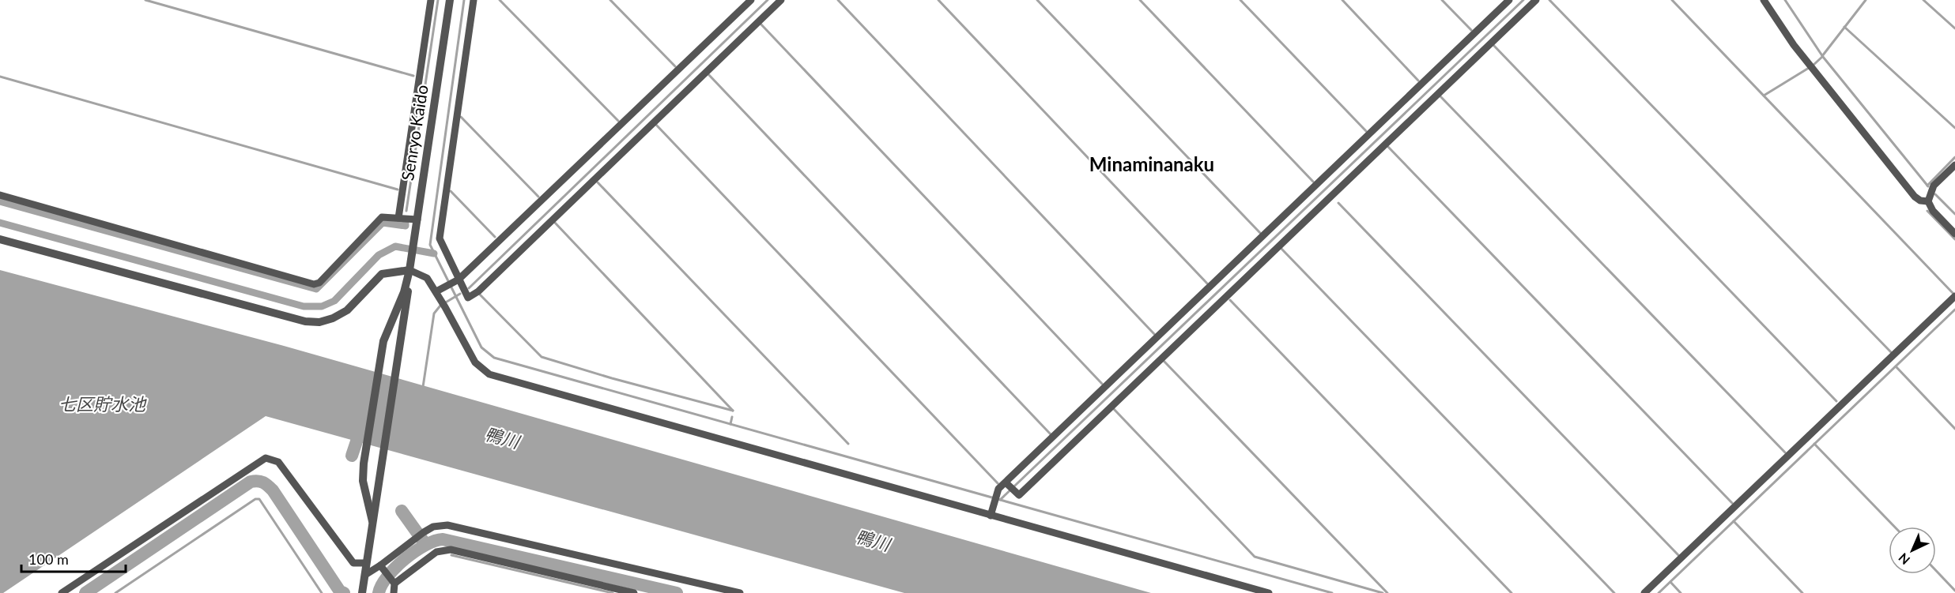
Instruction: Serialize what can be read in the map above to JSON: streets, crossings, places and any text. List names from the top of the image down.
{
  "streets": {
    "street": ["Senryo Kaido"]
  },
  "districts": ["Minaminanaku"],
  "water": ["七区貯水池", "鴨川"],
  "scale_bar": "100 m",
  "north": "bottom left"
}
